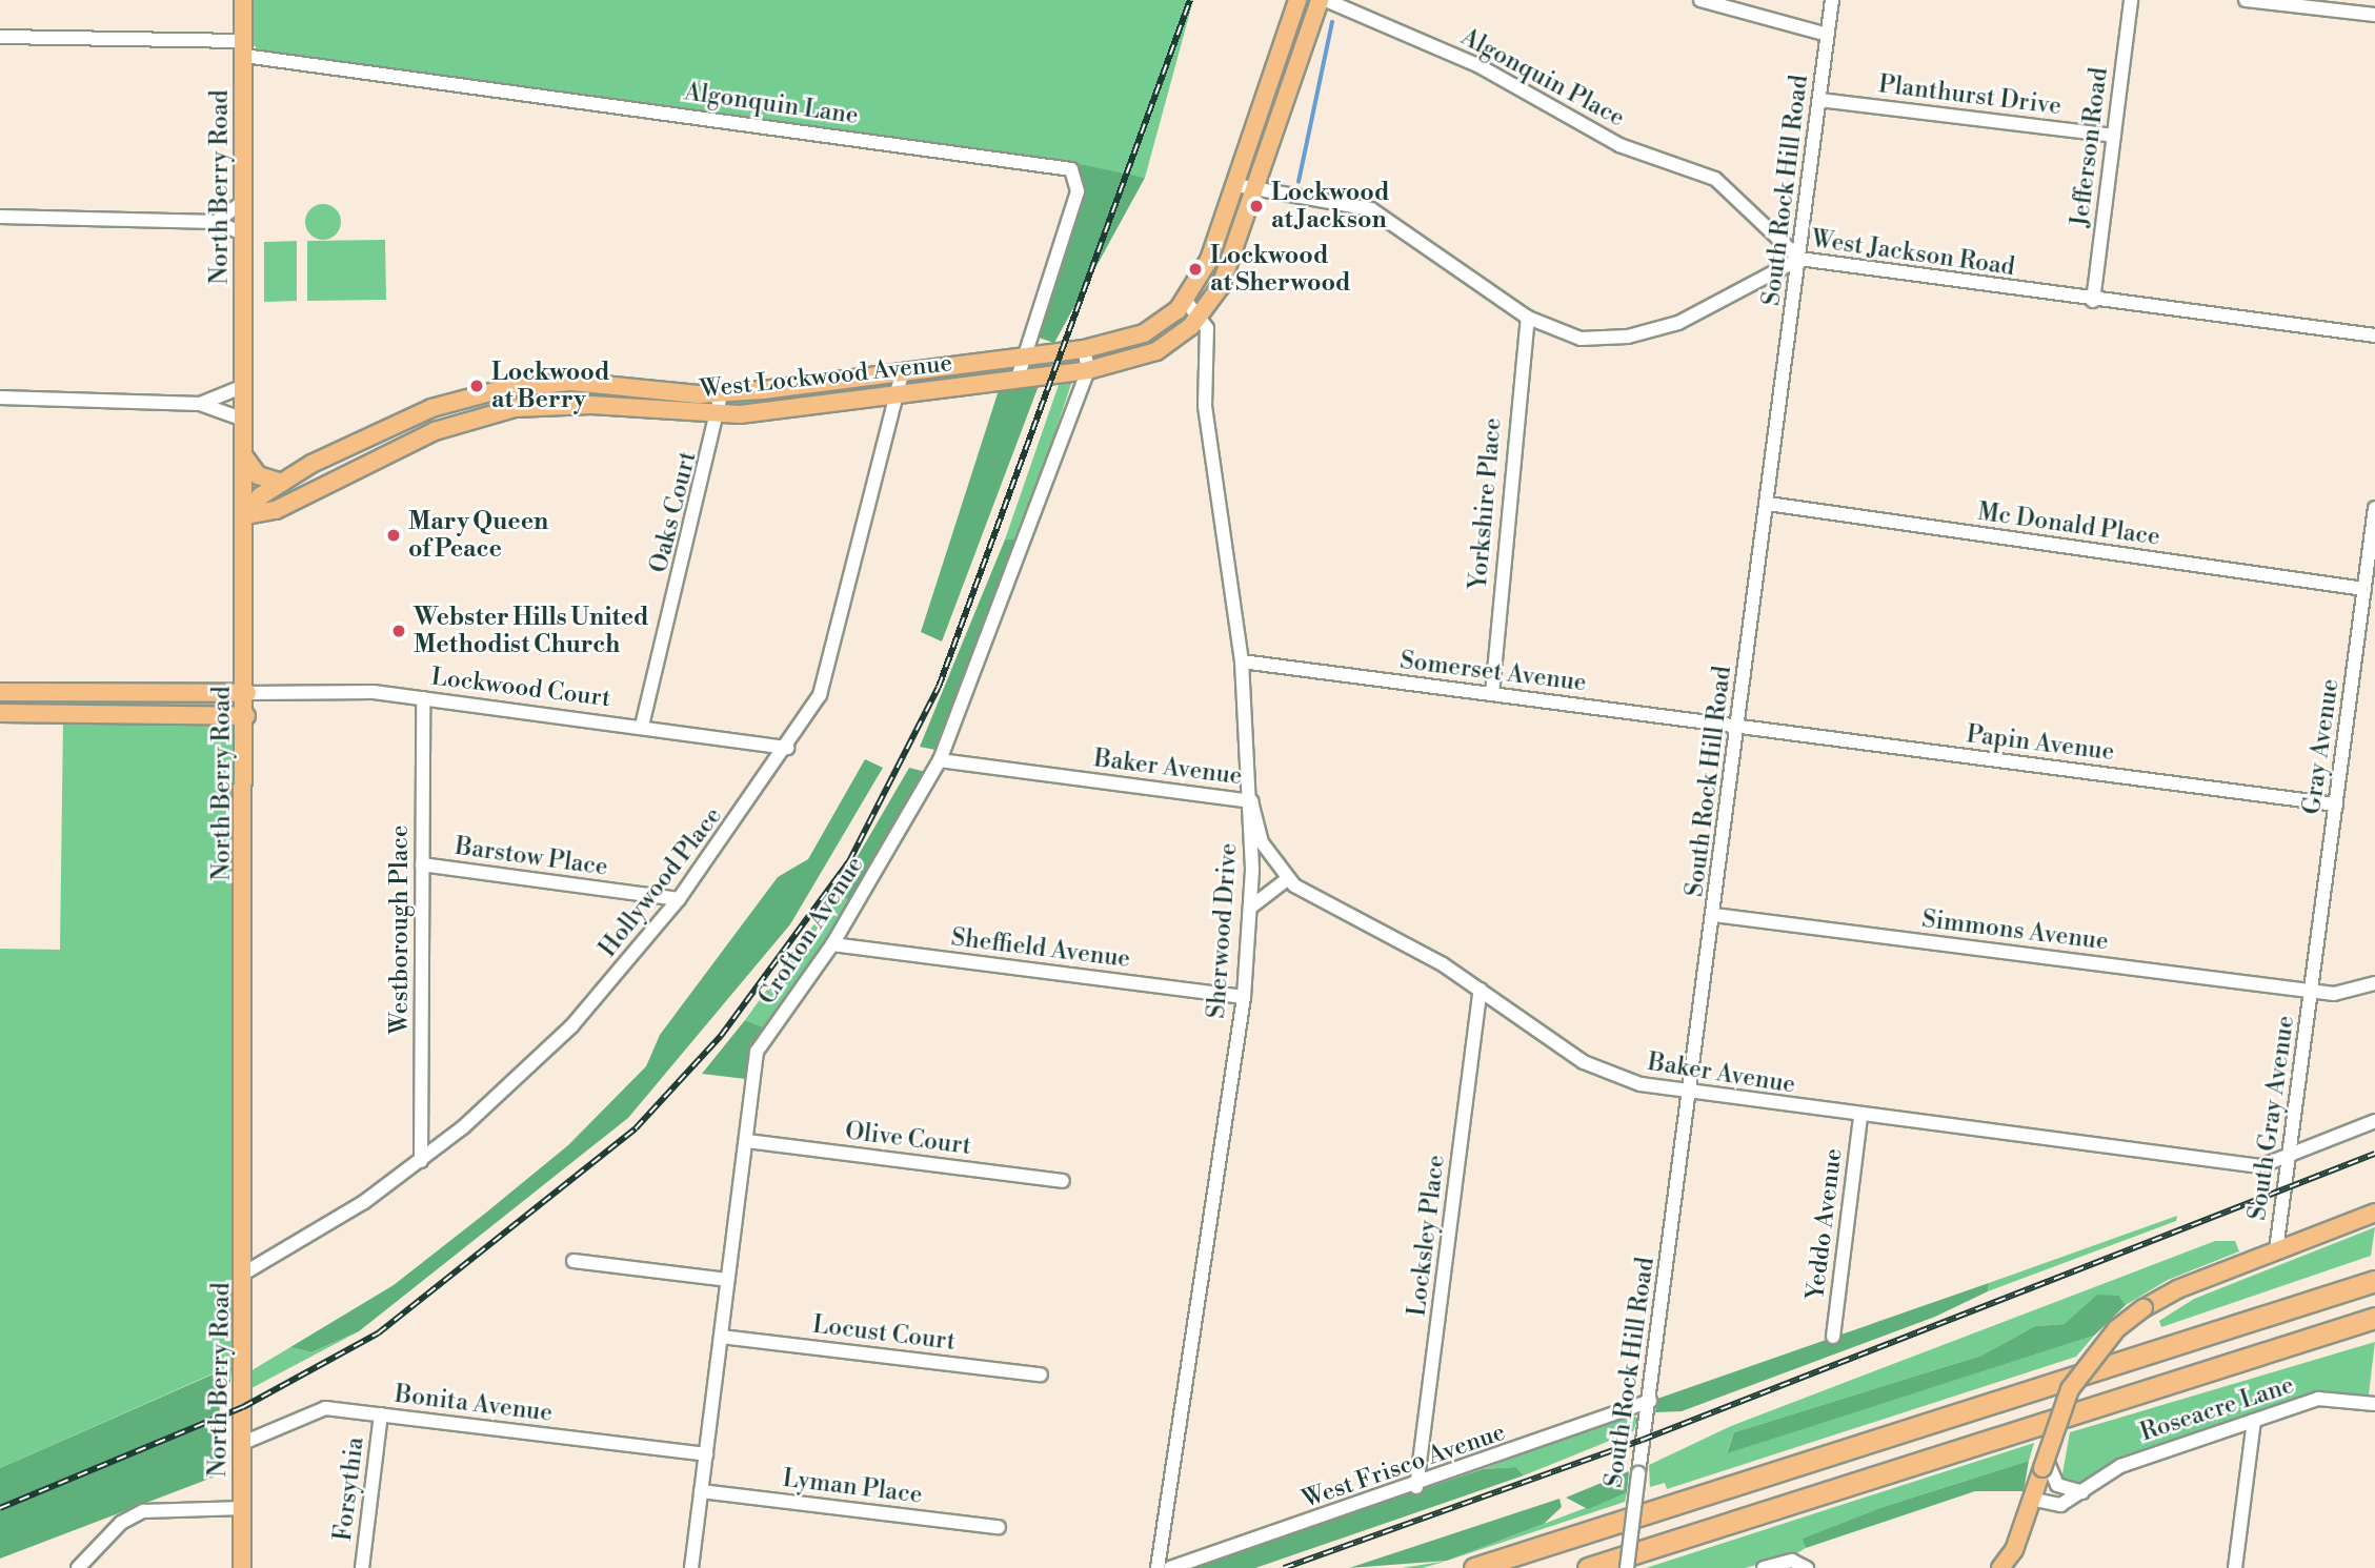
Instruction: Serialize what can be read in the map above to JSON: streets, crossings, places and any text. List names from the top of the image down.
{
  "streets": {
    "main road": ["North Berry Road", "West Lockwood Avenue"],
    "street": [
      "Algonquin Place",
      "Planthurst Drive",
      "Algonquin Lane",
      "Jefferson Road",
      "South Rock Hill Road",
      "West Jackson Road",
      "Yorkshire Place",
      "Oaks Court",
      "Mc Donald Place",
      "Somerset Avenue",
      "Lockwood Court",
      "Papin Avenue",
      "Gray Avenue",
      "Baker Avenue",
      "Barstow Place",
      "Hollywood Place",
      "Westborough Place",
      "Crofton Avenue",
      "Sherwood Drive",
      "Simmons Avenue",
      "Sheffield Avenue",
      "South Gray Avenue",
      "Olive Court",
      "Yeddo Avenue",
      "Locksley Place",
      "Locust Court",
      "Bonita Avenue",
      "Roseacre Lane",
      "West Frisco Avenue",
      "Lyman Place",
      "Forsythia"
    ]
  },
  "crossings": [
    ["Algonquin Place", "South Rock Hill Road"],
    ["Algonquin Place", "West Jackson Road"],
    ["Planthurst Drive", "Jefferson Road"],
    ["Planthurst Drive", "South Rock Hill Road"],
    ["Algonquin Lane", "North Berry Road"],
    ["Algonquin Lane", "West Lockwood Avenue"],
    ["Jefferson Road", "West Jackson Road"],
    ["North Berry Road", "West Lockwood Avenue"],
    ["North Berry Road", "Lockwood Court"],
    ["North Berry Road", "Hollywood Place"],
    ["North Berry Road", "Bonita Avenue"],
    ["South Rock Hill Road", "West Jackson Road"],
    ["South Rock Hill Road", "Mc Donald Place"],
    ["South Rock Hill Road", "Somerset Avenue"],
    ["South Rock Hill Road", "Papin Avenue"],
    ["South Rock Hill Road", "Baker Avenue"],
    ["South Rock Hill Road", "Simmons Avenue"],
    ["South Rock Hill Road", "West Frisco Avenue"],
    ["West Jackson Road", "West Lockwood Avenue"],
    ["West Jackson Road", "Yorkshire Place"],
    ["West Lockwood Avenue", "Oaks Court"],
    ["West Lockwood Avenue", "Hollywood Place"],
    ["West Lockwood Avenue", "Crofton Avenue"],
    ["West Lockwood Avenue", "Sherwood Drive"],
    ["Yorkshire Place", "Somerset Avenue"],
    ["Oaks Court", "Lockwood Court"],
    ["Mc Donald Place", "Gray Avenue"],
    ["Somerset Avenue", "Papin Avenue"],
    ["Somerset Avenue", "Sherwood Drive"],
    ["Lockwood Court", "Hollywood Place"],
    ["Lockwood Court", "Westborough Place"],
    ["Papin Avenue", "Gray Avenue"],
    ["Gray Avenue", "Simmons Avenue"],
    ["Gray Avenue", "South Gray Avenue"],
    ["Baker Avenue", "Crofton Avenue"],
    ["Baker Avenue", "Sherwood Drive"],
    ["Baker Avenue", "South Gray Avenue"],
    ["Baker Avenue", "Yeddo Avenue"],
    ["Baker Avenue", "Locksley Place"],
    ["Barstow Place", "Hollywood Place"],
    ["Barstow Place", "Westborough Place"],
    ["Hollywood Place", "Westborough Place"],
    ["Crofton Avenue", "Sheffield Avenue"],
    ["Crofton Avenue", "Olive Court"],
    ["Crofton Avenue", "Locust Court"],
    ["Crofton Avenue", "Bonita Avenue"],
    ["Crofton Avenue", "Lyman Place"],
    ["Sherwood Drive", "Sheffield Avenue"],
    ["Simmons Avenue", "South Gray Avenue"],
    ["Locksley Place", "West Frisco Avenue"],
    ["Bonita Avenue", "Forsythia"]
  ],
  "places": [
    "Lockwood at Jackson",
    "Lockwood at Sherwood",
    "Lockwood at Berry",
    "Mary Queen of Peace",
    "Webster Hills United Methodist Church"
  ]
}
